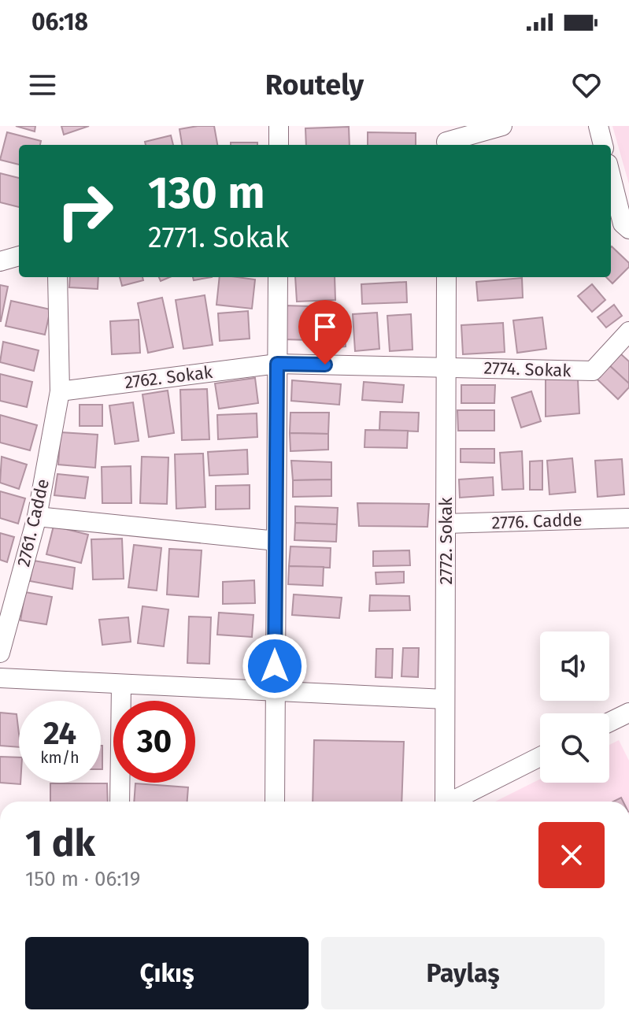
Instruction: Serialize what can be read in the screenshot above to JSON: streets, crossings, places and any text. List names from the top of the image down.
{
  "streets": {
    "street": [
      "2774. Sokak",
      "2762. Sokak",
      "2776. Cadde",
      "2761. Cadde",
      "2772. Sokak"
    ]
  },
  "crossings": [
    ["2774. Sokak", "2762. Sokak"],
    ["2774. Sokak", "2772. Sokak"],
    ["2762. Sokak", "2761. Cadde"],
    ["2776. Cadde", "2772. Sokak"]
  ],
  "page": {
    "status": "06:18",
    "header": "Routely",
    "turn": ["130 m", "2771. Sokak"],
    "speed": "24 km/h",
    "limit": "30",
    "heading": ["1 dk", "150 m · 06:19"],
    "buttons": ["Çıkış", "Paylaş"]
  }
}
